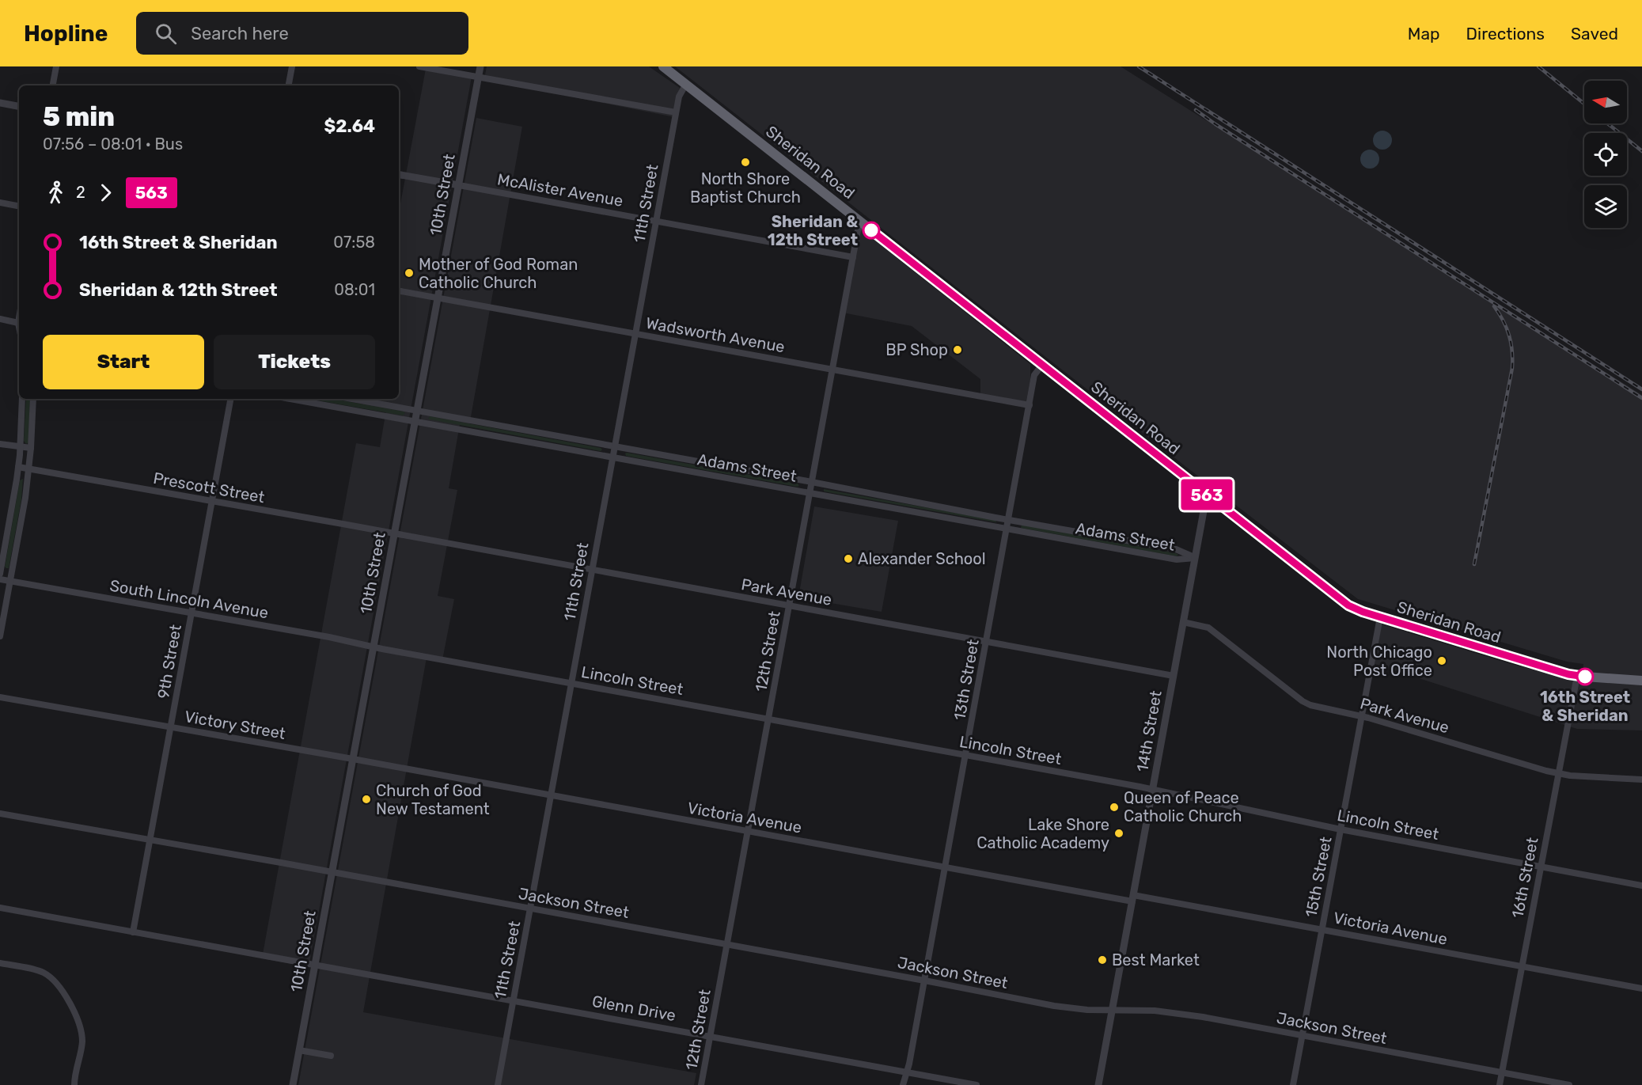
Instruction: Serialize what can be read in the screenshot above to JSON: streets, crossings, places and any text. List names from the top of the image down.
{
  "streets": {
    "highway": ["Sheridan Road"],
    "street": [
      "McAlister Avenue",
      "10th Street",
      "11th Street",
      "Wadsworth Avenue",
      "Adams Street",
      "Prescott Street",
      "Park Avenue",
      "South Lincoln Avenue",
      "12th Street",
      "9th Street",
      "13th Street",
      "Lincoln Street",
      "Victory Street",
      "14th Street",
      "Victoria Avenue",
      "15th Street",
      "16th Street",
      "Jackson Street",
      "Glenn Drive"
    ]
  },
  "crossings": [
    ["Sheridan Road", "11th Street"],
    ["Sheridan Road", "12th Street"],
    ["Sheridan Road", "13th Street"],
    ["Sheridan Road", "14th Street"],
    ["Sheridan Road", "15th Street"],
    ["Sheridan Road", "16th Street"],
    ["McAlister Avenue", "10th Street"],
    ["McAlister Avenue", "11th Street"],
    ["McAlister Avenue", "12th Street"],
    ["10th Street", "Wadsworth Avenue"],
    ["10th Street", "Adams Street"],
    ["10th Street", "Prescott Street"],
    ["10th Street", "Park Avenue"],
    ["10th Street", "South Lincoln Avenue"],
    ["10th Street", "Lincoln Street"],
    ["10th Street", "Victory Street"],
    ["10th Street", "Victoria Avenue"],
    ["10th Street", "Jackson Street"],
    ["10th Street", "Glenn Drive"],
    ["11th Street", "Wadsworth Avenue"],
    ["11th Street", "Adams Street"],
    ["11th Street", "Park Avenue"],
    ["11th Street", "Lincoln Street"],
    ["11th Street", "Victoria Avenue"],
    ["11th Street", "Jackson Street"],
    ["11th Street", "Glenn Drive"],
    ["Wadsworth Avenue", "12th Street"],
    ["Wadsworth Avenue", "13th Street"],
    ["Adams Street", "12th Street"],
    ["Adams Street", "13th Street"],
    ["Adams Street", "14th Street"],
    ["Prescott Street", "Park Avenue"],
    ["Prescott Street", "9th Street"],
    ["Park Avenue", "12th Street"],
    ["Park Avenue", "13th Street"],
    ["Park Avenue", "14th Street"],
    ["Park Avenue", "15th Street"],
    ["Park Avenue", "16th Street"],
    ["South Lincoln Avenue", "9th Street"],
    ["South Lincoln Avenue", "Lincoln Street"],
    ["12th Street", "Lincoln Street"],
    ["12th Street", "Victoria Avenue"],
    ["12th Street", "Jackson Street"],
    ["12th Street", "Glenn Drive"],
    ["9th Street", "Victory Street"],
    ["9th Street", "Jackson Street"],
    ["9th Street", "Glenn Drive"],
    ["13th Street", "Lincoln Street"],
    ["13th Street", "Victoria Avenue"],
    ["13th Street", "Jackson Street"],
    ["13th Street", "Glenn Drive"],
    ["Lincoln Street", "14th Street"],
    ["Lincoln Street", "15th Street"],
    ["Lincoln Street", "16th Street"],
    ["Victory Street", "Victoria Avenue"],
    ["14th Street", "Victoria Avenue"],
    ["14th Street", "Jackson Street"],
    ["Victoria Avenue", "15th Street"],
    ["Victoria Avenue", "16th Street"],
    ["15th Street", "Jackson Street"],
    ["16th Street", "Jackson Street"]
  ],
  "places": [
    "North Shore Baptist Church",
    "Sheridan & 12th Street",
    "Mother of God Roman Catholic Church",
    "BP Shop",
    "Alexander School",
    "North Chicago Post Office",
    "16th Street & Sheridan",
    "Church of God New Testament",
    "Queen of Peace Catholic Church",
    "Lake Shore Catholic Academy",
    "Best Market"
  ],
  "lines": ["bus line 563"],
  "north": "left",
  "page": {
    "header": "Hopline",
    "search": "Search here",
    "nav": ["Map", "Directions", "Saved"],
    "on_map": "563",
    "heading": ["5 min", "07:56 – 08:01 · Bus", "$2.64"],
    "legs": ["2", "563"],
    "list": [
      {
        "name": "16th Street & Sheridan",
        "value": "07:58"
      },
      {
        "name": "Sheridan & 12th Street",
        "value": "08:01"
      }
    ],
    "buttons": ["Start", "Tickets"]
  }
}
